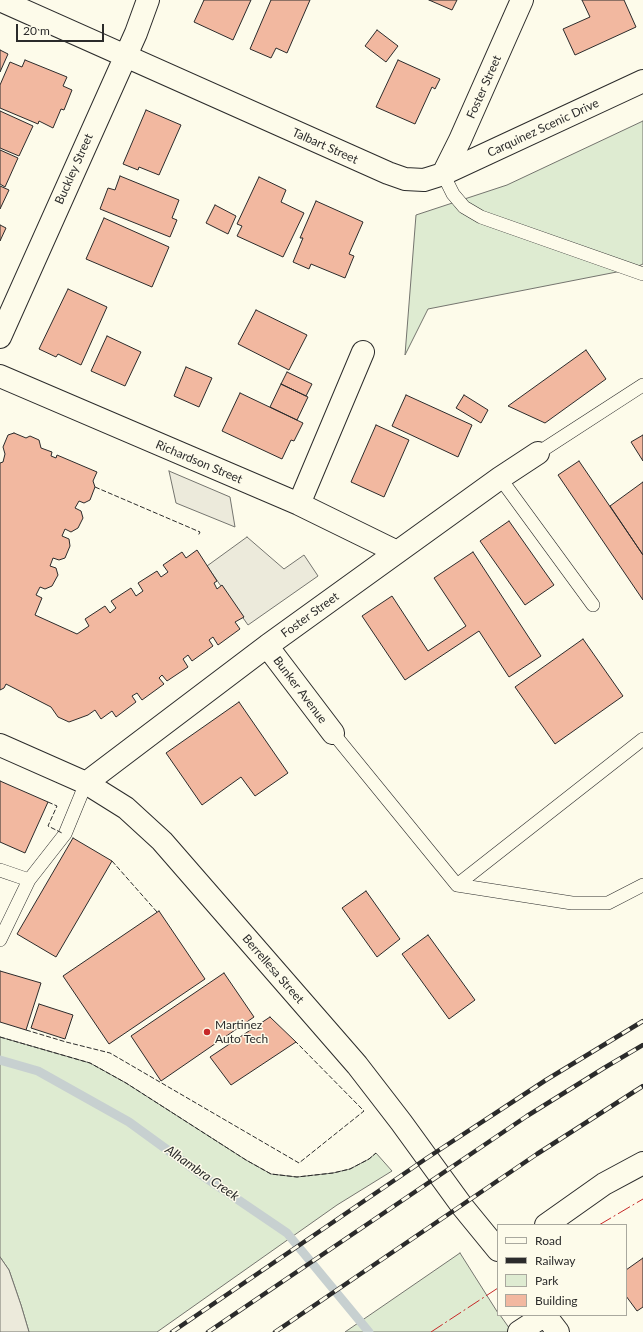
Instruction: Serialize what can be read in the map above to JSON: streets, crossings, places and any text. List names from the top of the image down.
{
  "streets": {
    "street": [
      "Foster Street",
      "Carquinez Scenic Drive",
      "Talbart Street",
      "Buckley Street",
      "Richardson Street",
      "Bunker Avenue",
      "Berrellesa Street"
    ]
  },
  "crossings": [
    ["Foster Street", "Carquinez Scenic Drive"],
    ["Foster Street", "Talbart Street"],
    ["Foster Street", "Richardson Street"],
    ["Foster Street", "Bunker Avenue"],
    ["Foster Street", "Berrellesa Street"],
    ["Carquinez Scenic Drive", "Talbart Street"],
    ["Talbart Street", "Buckley Street"]
  ],
  "water": ["Alhambra Creek"],
  "places": ["Martinez Auto Tech"],
  "legend": [
    "Road",
    "Railway",
    "Park",
    "Building"
  ],
  "scale_bar": "20 m"
}
